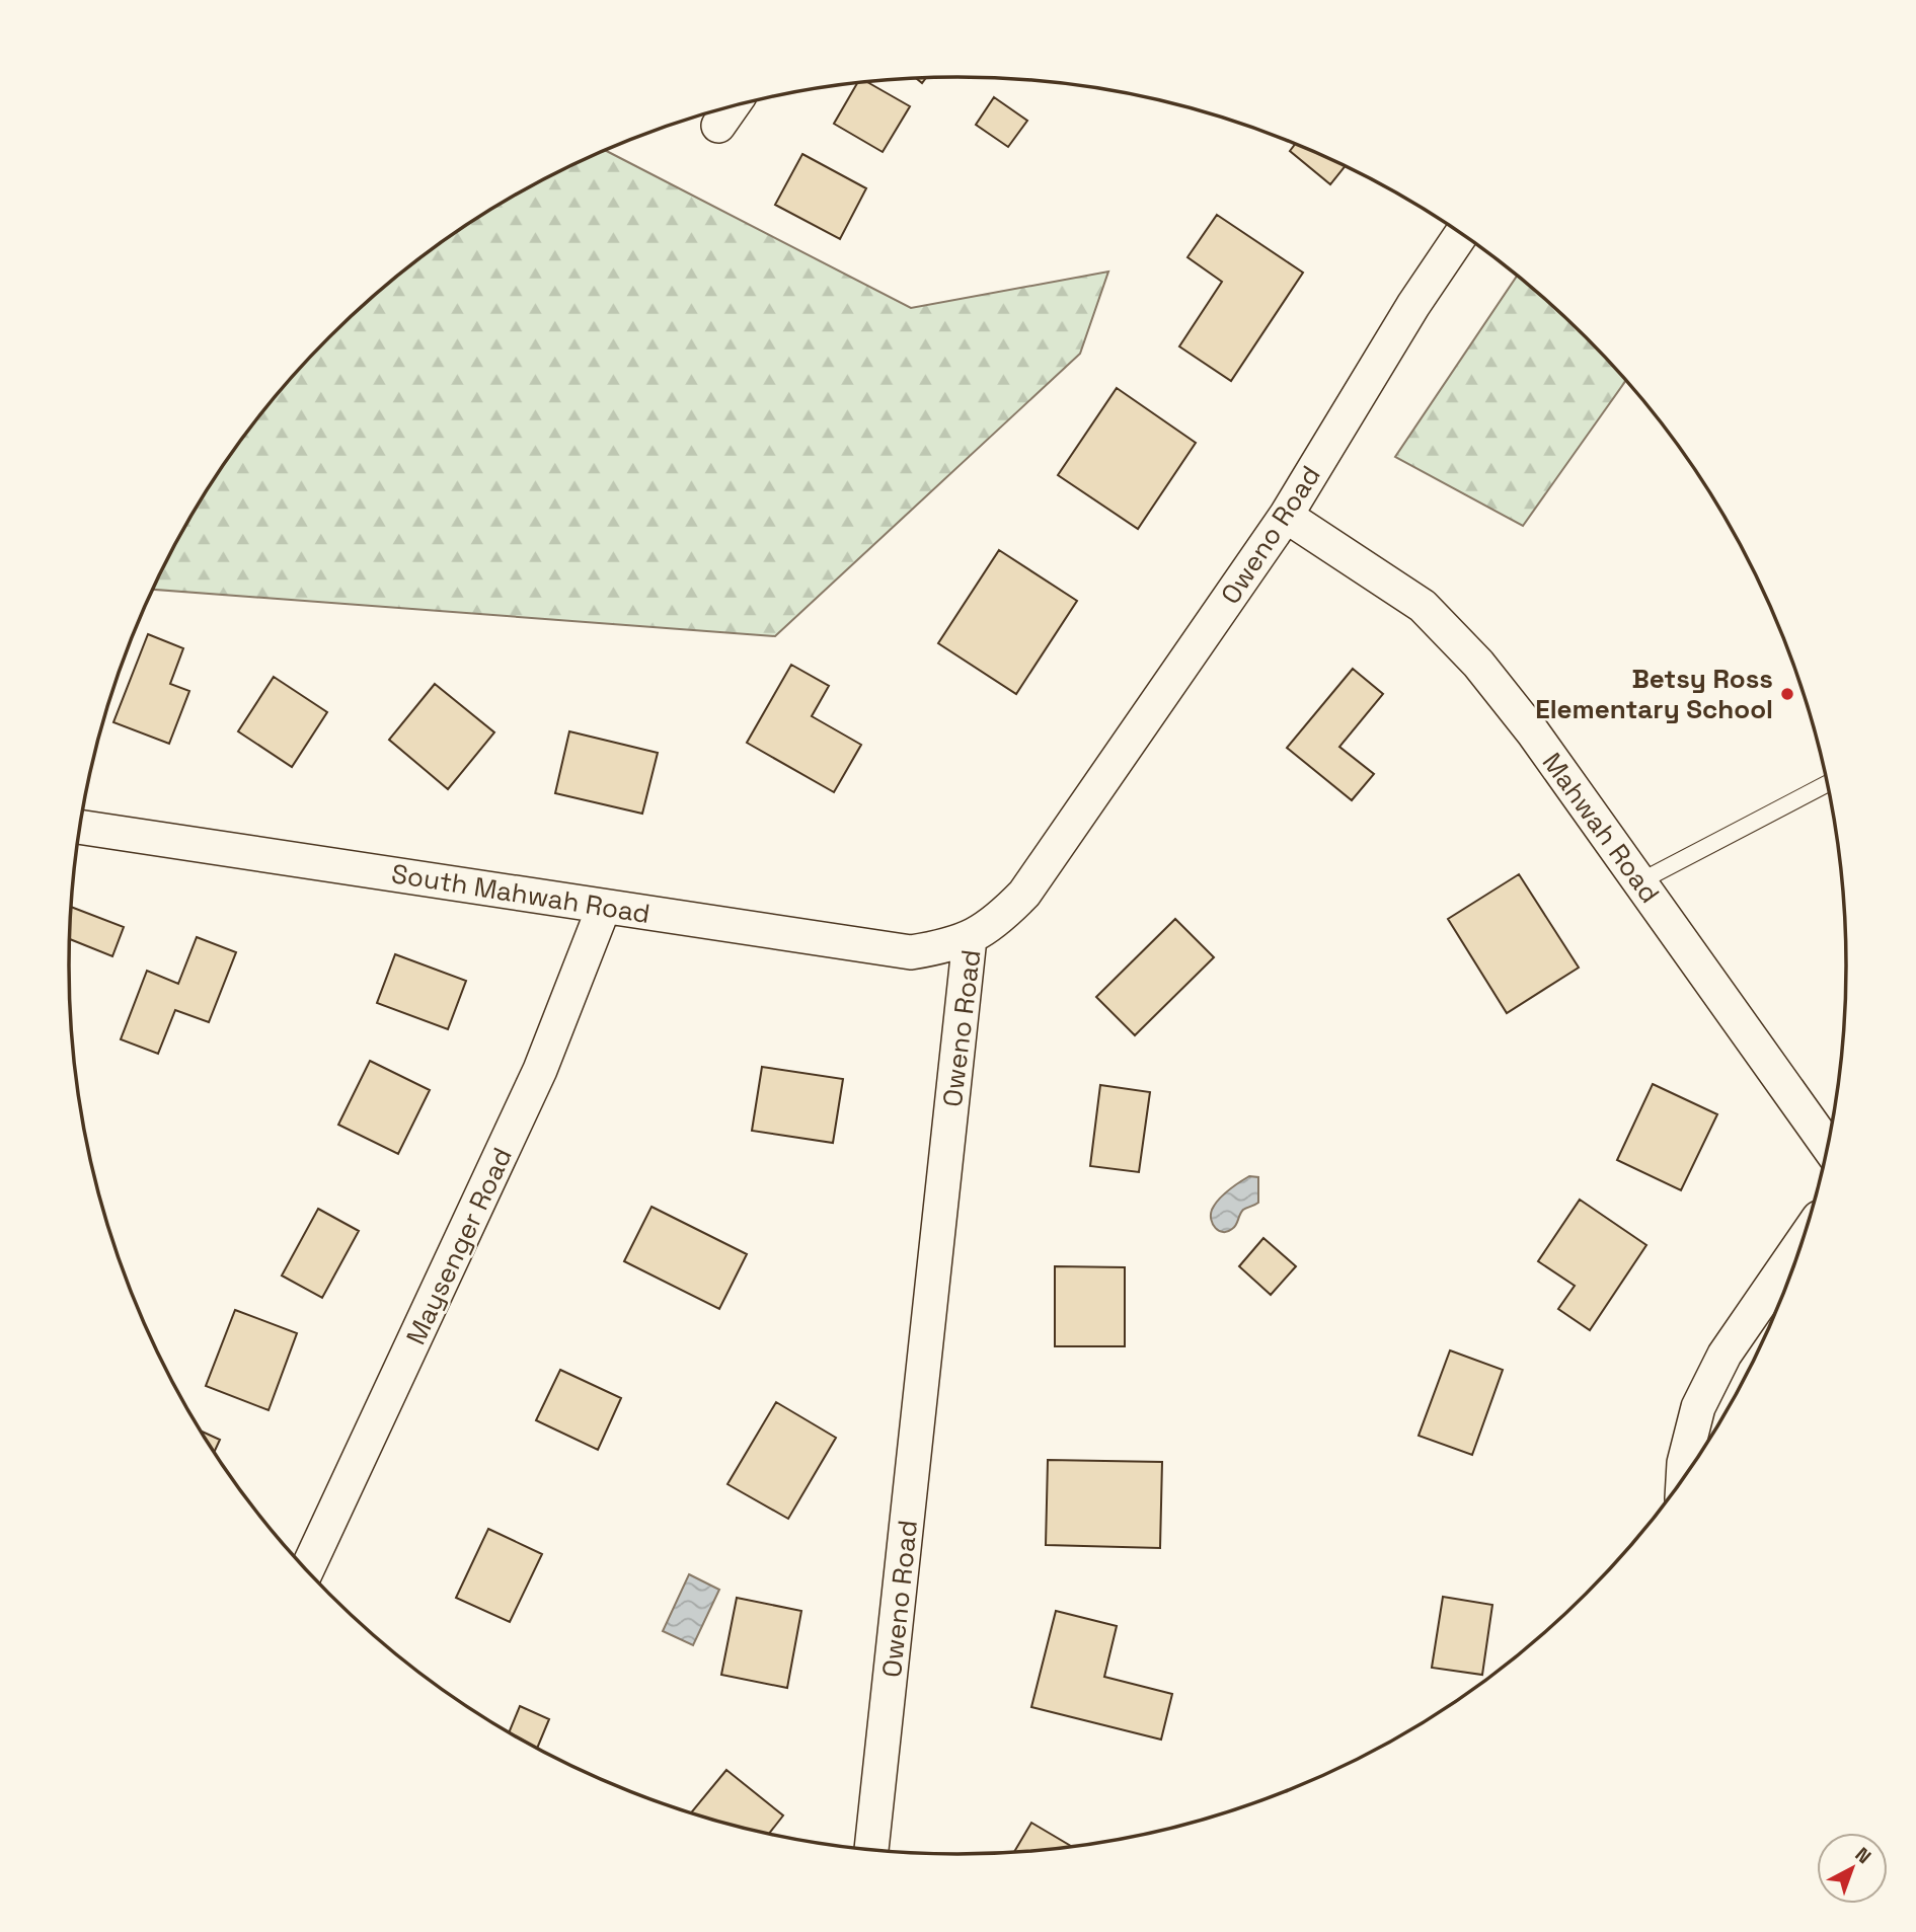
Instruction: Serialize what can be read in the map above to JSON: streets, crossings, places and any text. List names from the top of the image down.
{
  "streets": {
    "street": [
      "Oweno Road",
      "Mahwah Road",
      "South Mahwah Road",
      "Maysenger Road"
    ]
  },
  "crossings": [
    ["Oweno Road", "Mahwah Road"],
    ["Oweno Road", "South Mahwah Road"],
    ["South Mahwah Road", "Maysenger Road"]
  ],
  "places": ["Betsy Ross Elementary School"],
  "north": "top right"
}
